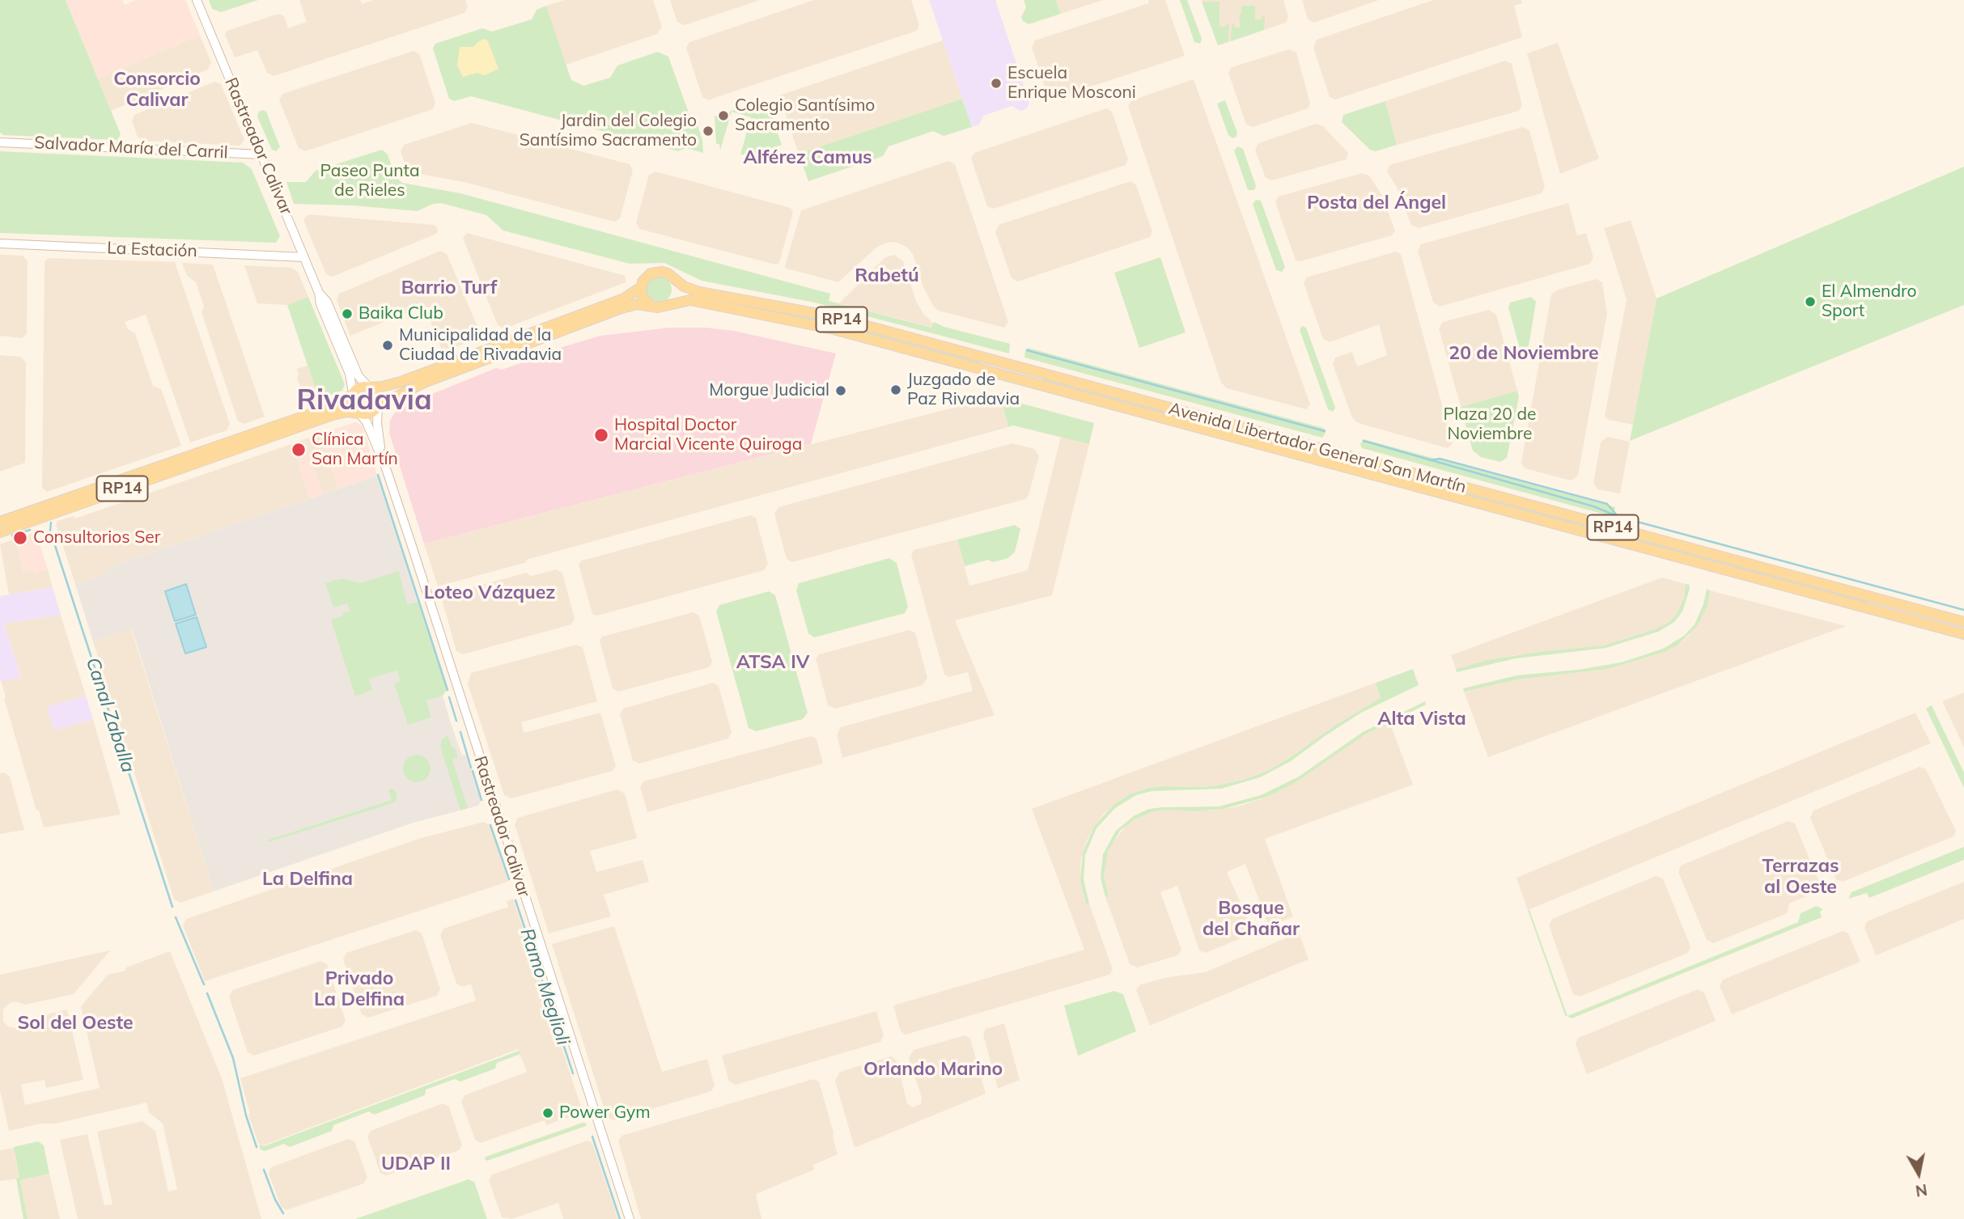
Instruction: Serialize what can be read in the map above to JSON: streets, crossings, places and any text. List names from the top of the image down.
{
  "streets": {
    "main road": [
      "Rastreador Calivar",
      "Salvador María del Carril",
      "La Estación",
      "RP14",
      "Avenida Libertador General San Martín"
    ]
  },
  "crossings": [
    ["Rastreador Calivar", "Salvador María del Carril"],
    ["Rastreador Calivar", "La Estación"],
    ["Rastreador Calivar", "RP14"],
    ["Rastreador Calivar", "Avenida Libertador General San Martín"],
    ["RP14", "Avenida Libertador General San Martín"]
  ],
  "districts": [
    "Consorcio Calivar",
    "Alférez Camus",
    "Posta del Ángel",
    "Rabetú",
    "Barrio Turf",
    "20 de Noviembre",
    "Rivadavia",
    "Loteo Vázquez",
    "ATSA IV",
    "Alta Vista",
    "Terrazas al Oeste",
    "La Delfina",
    "Bosque del Chañar",
    "Privado La Delfina",
    "Sol del Oeste",
    "Orlando Marino",
    "UDAP II"
  ],
  "water": ["Canal Zaballa", "Ramo Meglioli"],
  "parks": ["Paseo Punta de Rieles", "Plaza 20 de Noviembre"],
  "places": [
    "Escuela Enrique Mosconi",
    "Colegio Santísimo Sacramento",
    "Jardin del Colegio Santísimo Sacramento",
    "El Almendro Sport",
    "Baika Club",
    "Municipalidad de la Ciudad de Rivadavia",
    "Juzgado de Paz Rivadavia",
    "Morgue Judicial",
    "Hospital Doctor Marcial Vicente Quiroga",
    "Clínica San Martín",
    "Consultorios Ser",
    "Power Gym"
  ],
  "north": "bottom"
}
